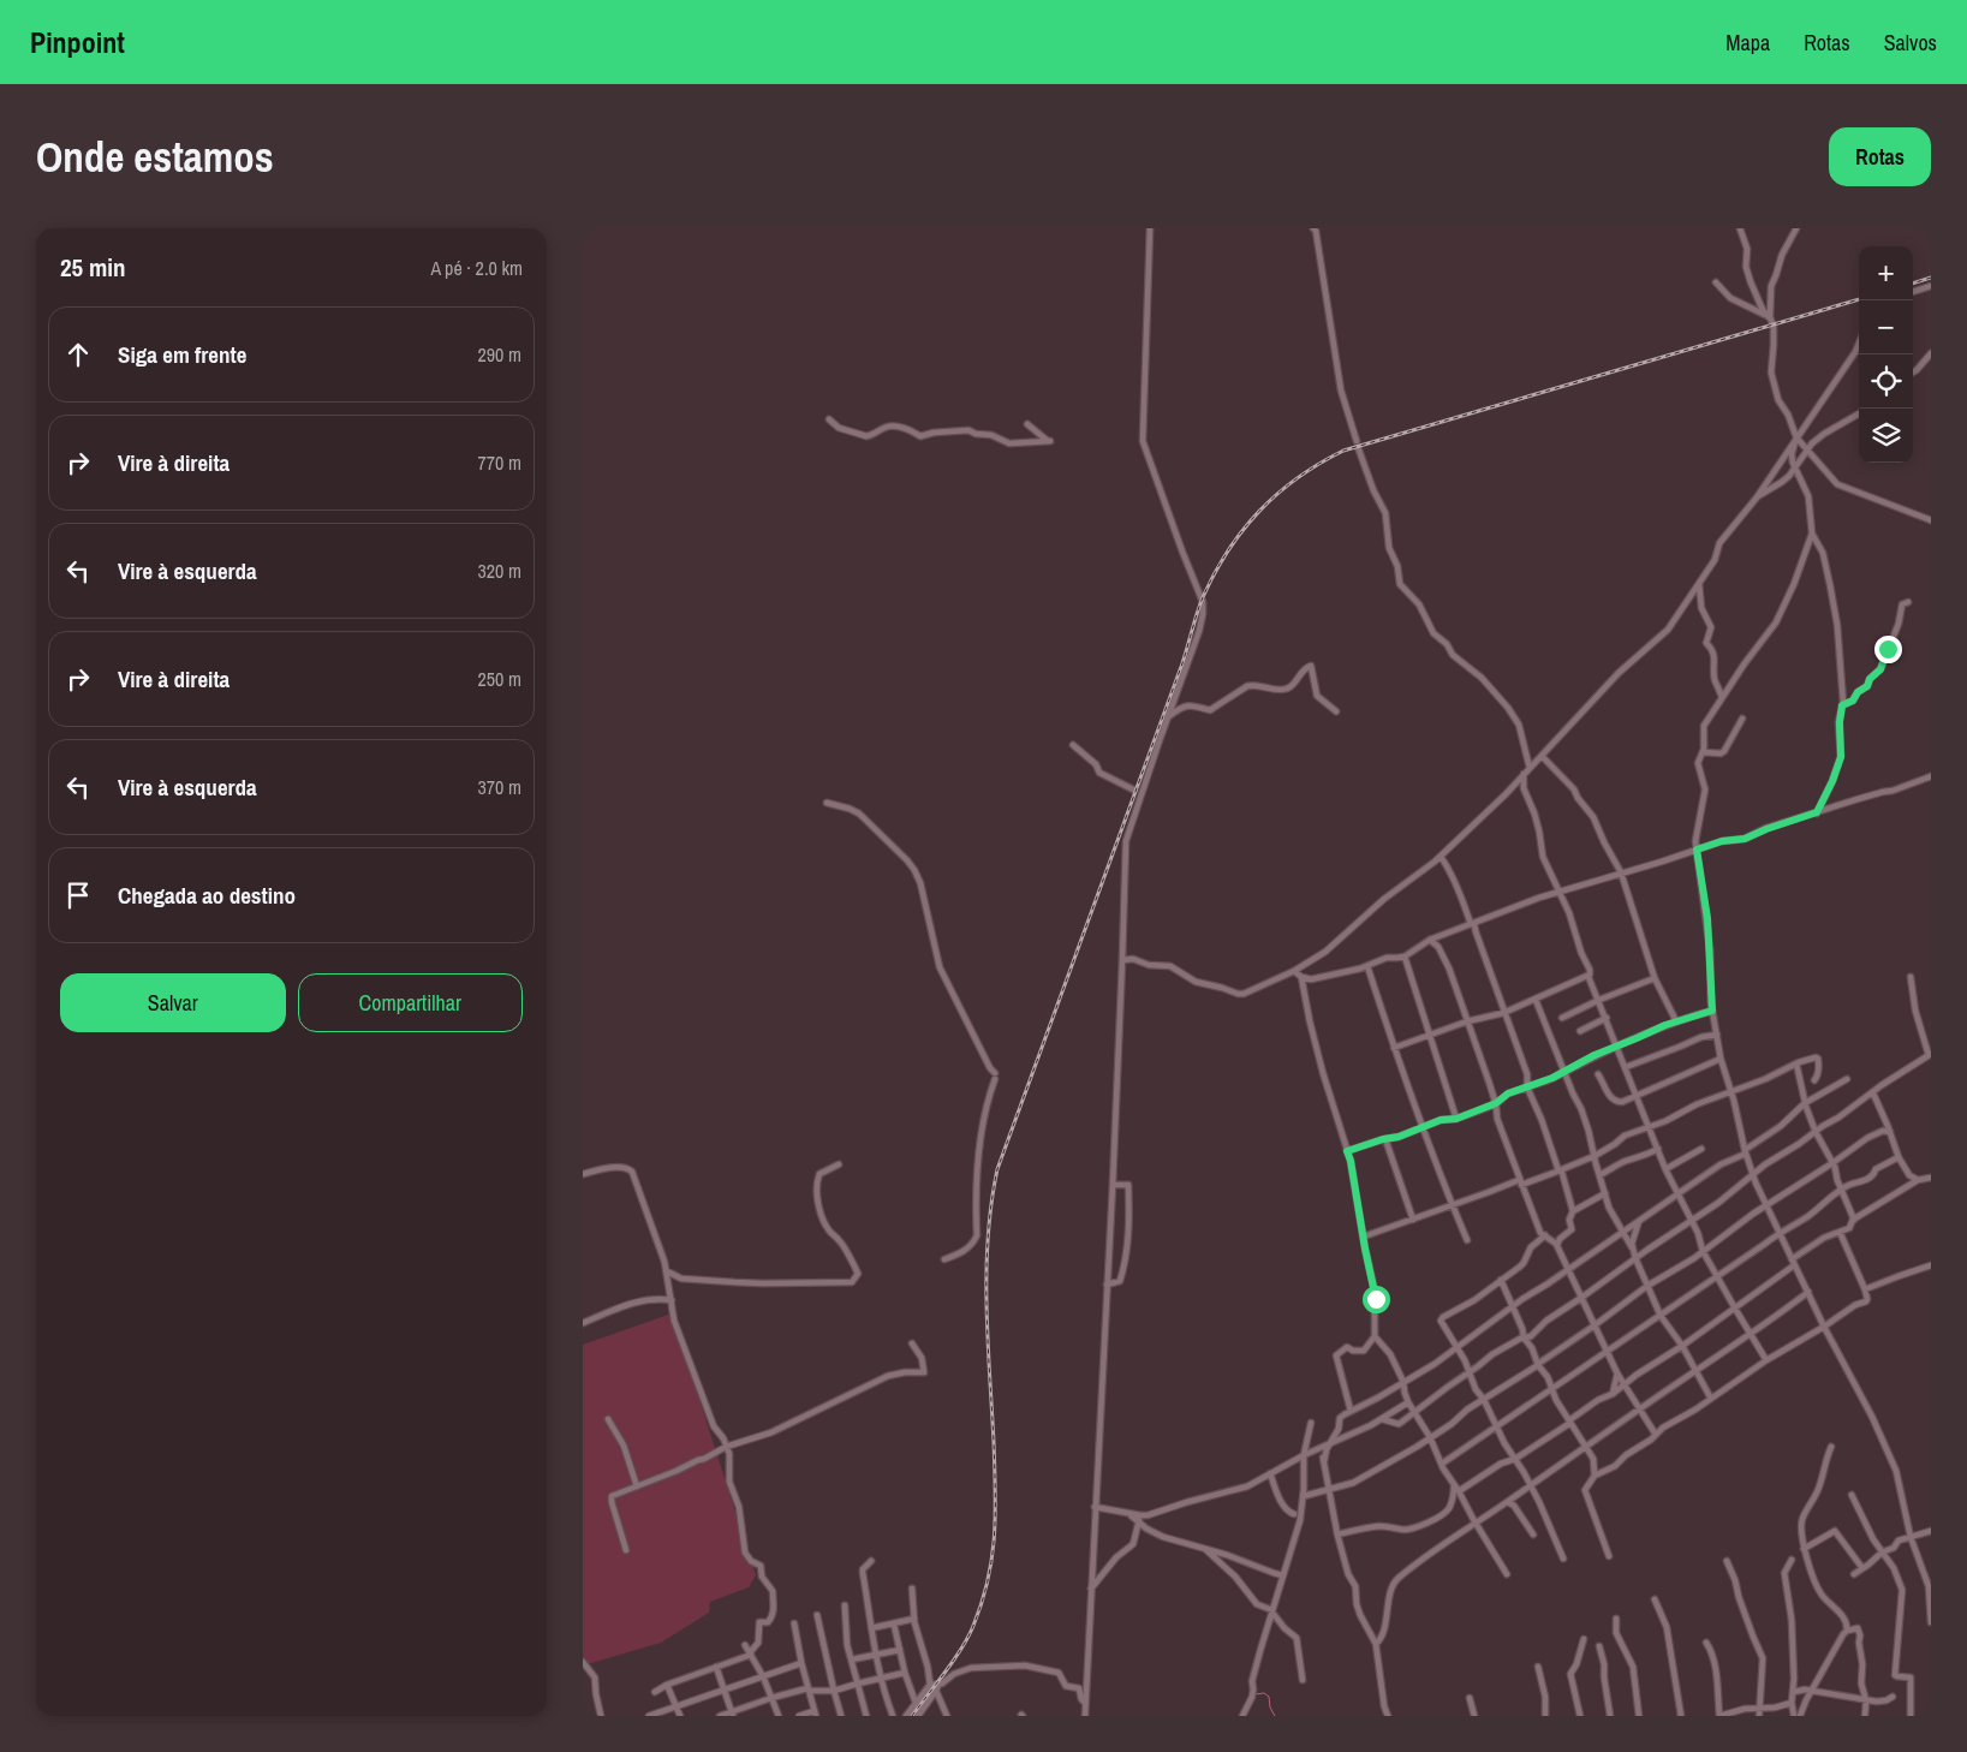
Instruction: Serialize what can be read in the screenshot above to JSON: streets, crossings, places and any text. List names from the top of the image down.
{
  "page": {
    "header": "Pinpoint",
    "nav": ["Mapa", "Rotas", "Salvos"],
    "buttons": [
      "Rotas",
      ["Salvar", "Compartilhar"]
    ],
    "title": "Onde estamos",
    "heading": ["25 min", "A pé · 2.0 km"],
    "map_buttons": ["+", "−"],
    "list": [
      ["Siga em frente", "290 m"],
      ["Vire à direita", "770 m"],
      ["Vire à esquerda", "320 m"],
      ["Vire à direita", "250 m"],
      ["Vire à esquerda", "370 m"],
      "Chegada ao destino"
    ]
  }
}
